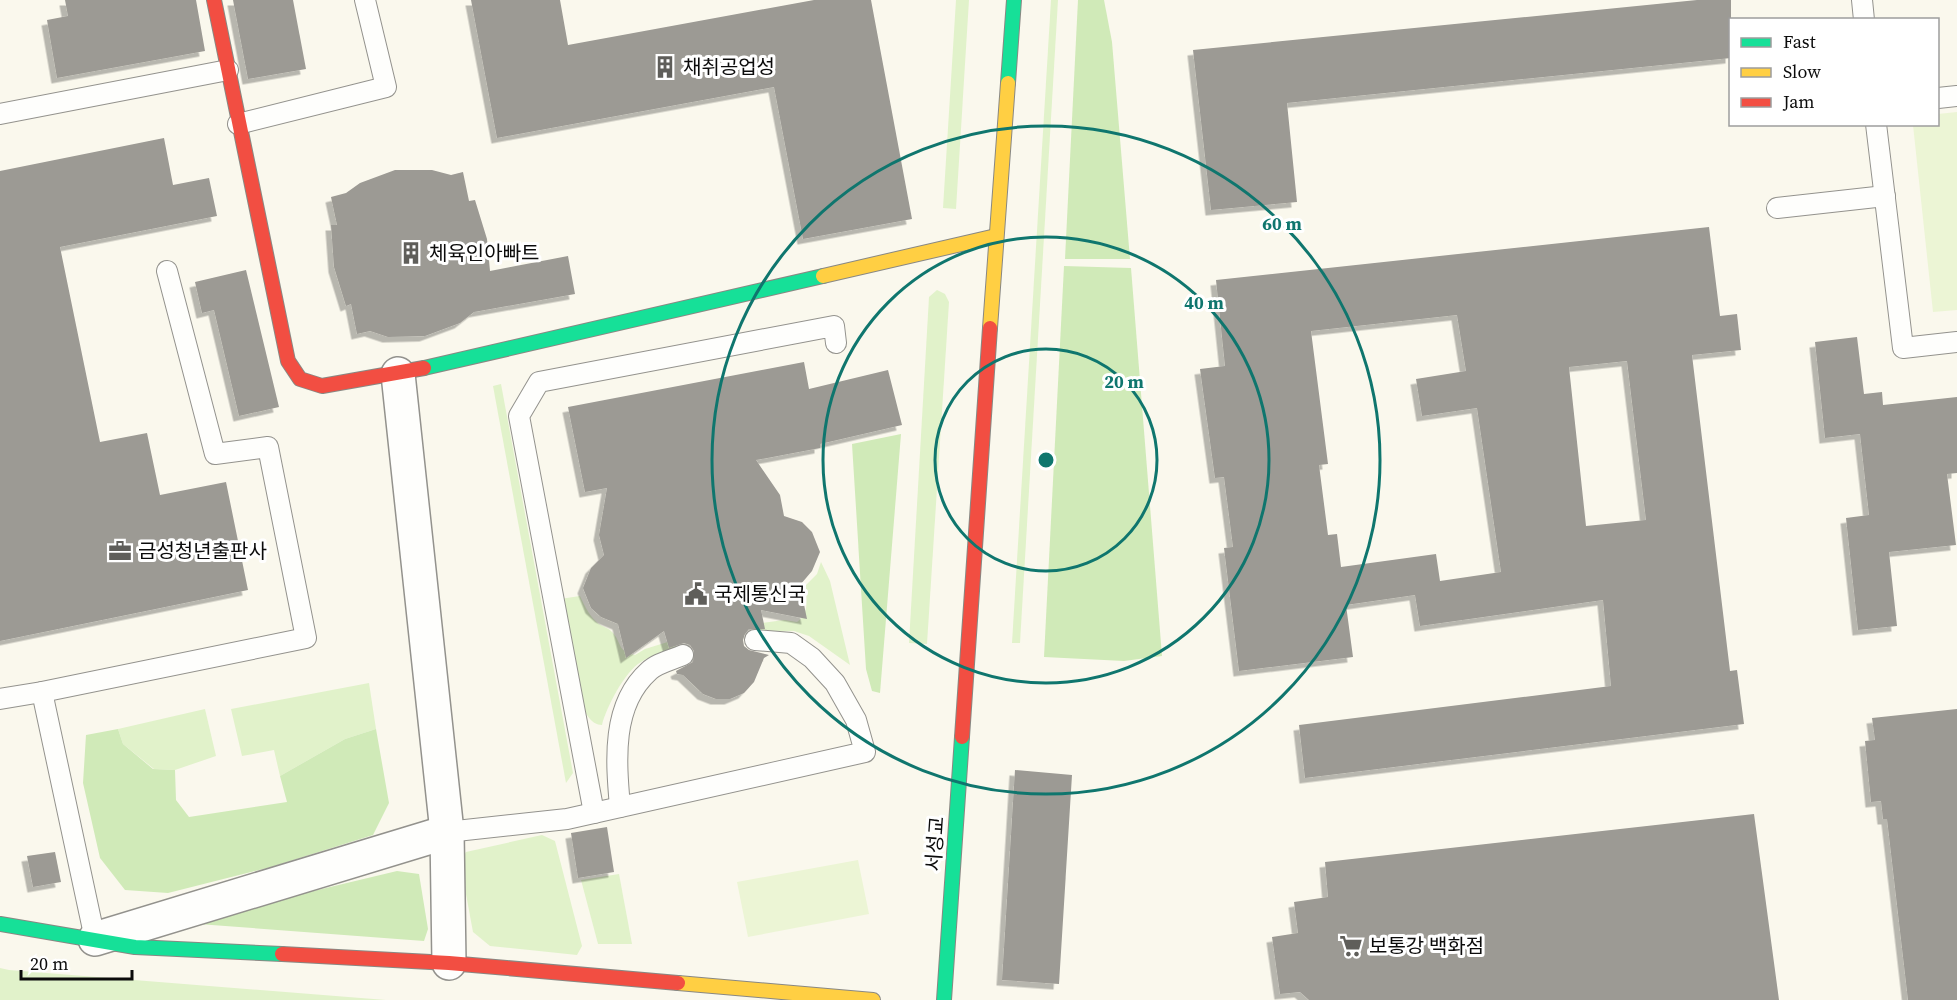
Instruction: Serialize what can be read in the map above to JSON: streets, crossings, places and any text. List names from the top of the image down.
{
  "streets": {
    "street": ["서성교"]
  },
  "places": {
    "building": ["채취공업성", "체육인아빠트"],
    "office": ["금성청년출판사"],
    "public building": ["국제통신국"],
    "supermarket": ["보통강 백화점"]
  },
  "legend": ["Fast", "Slow", "Jam"],
  "scale_bar": "20 m",
  "rings": ["60 m", "40 m", "20 m"]
}
